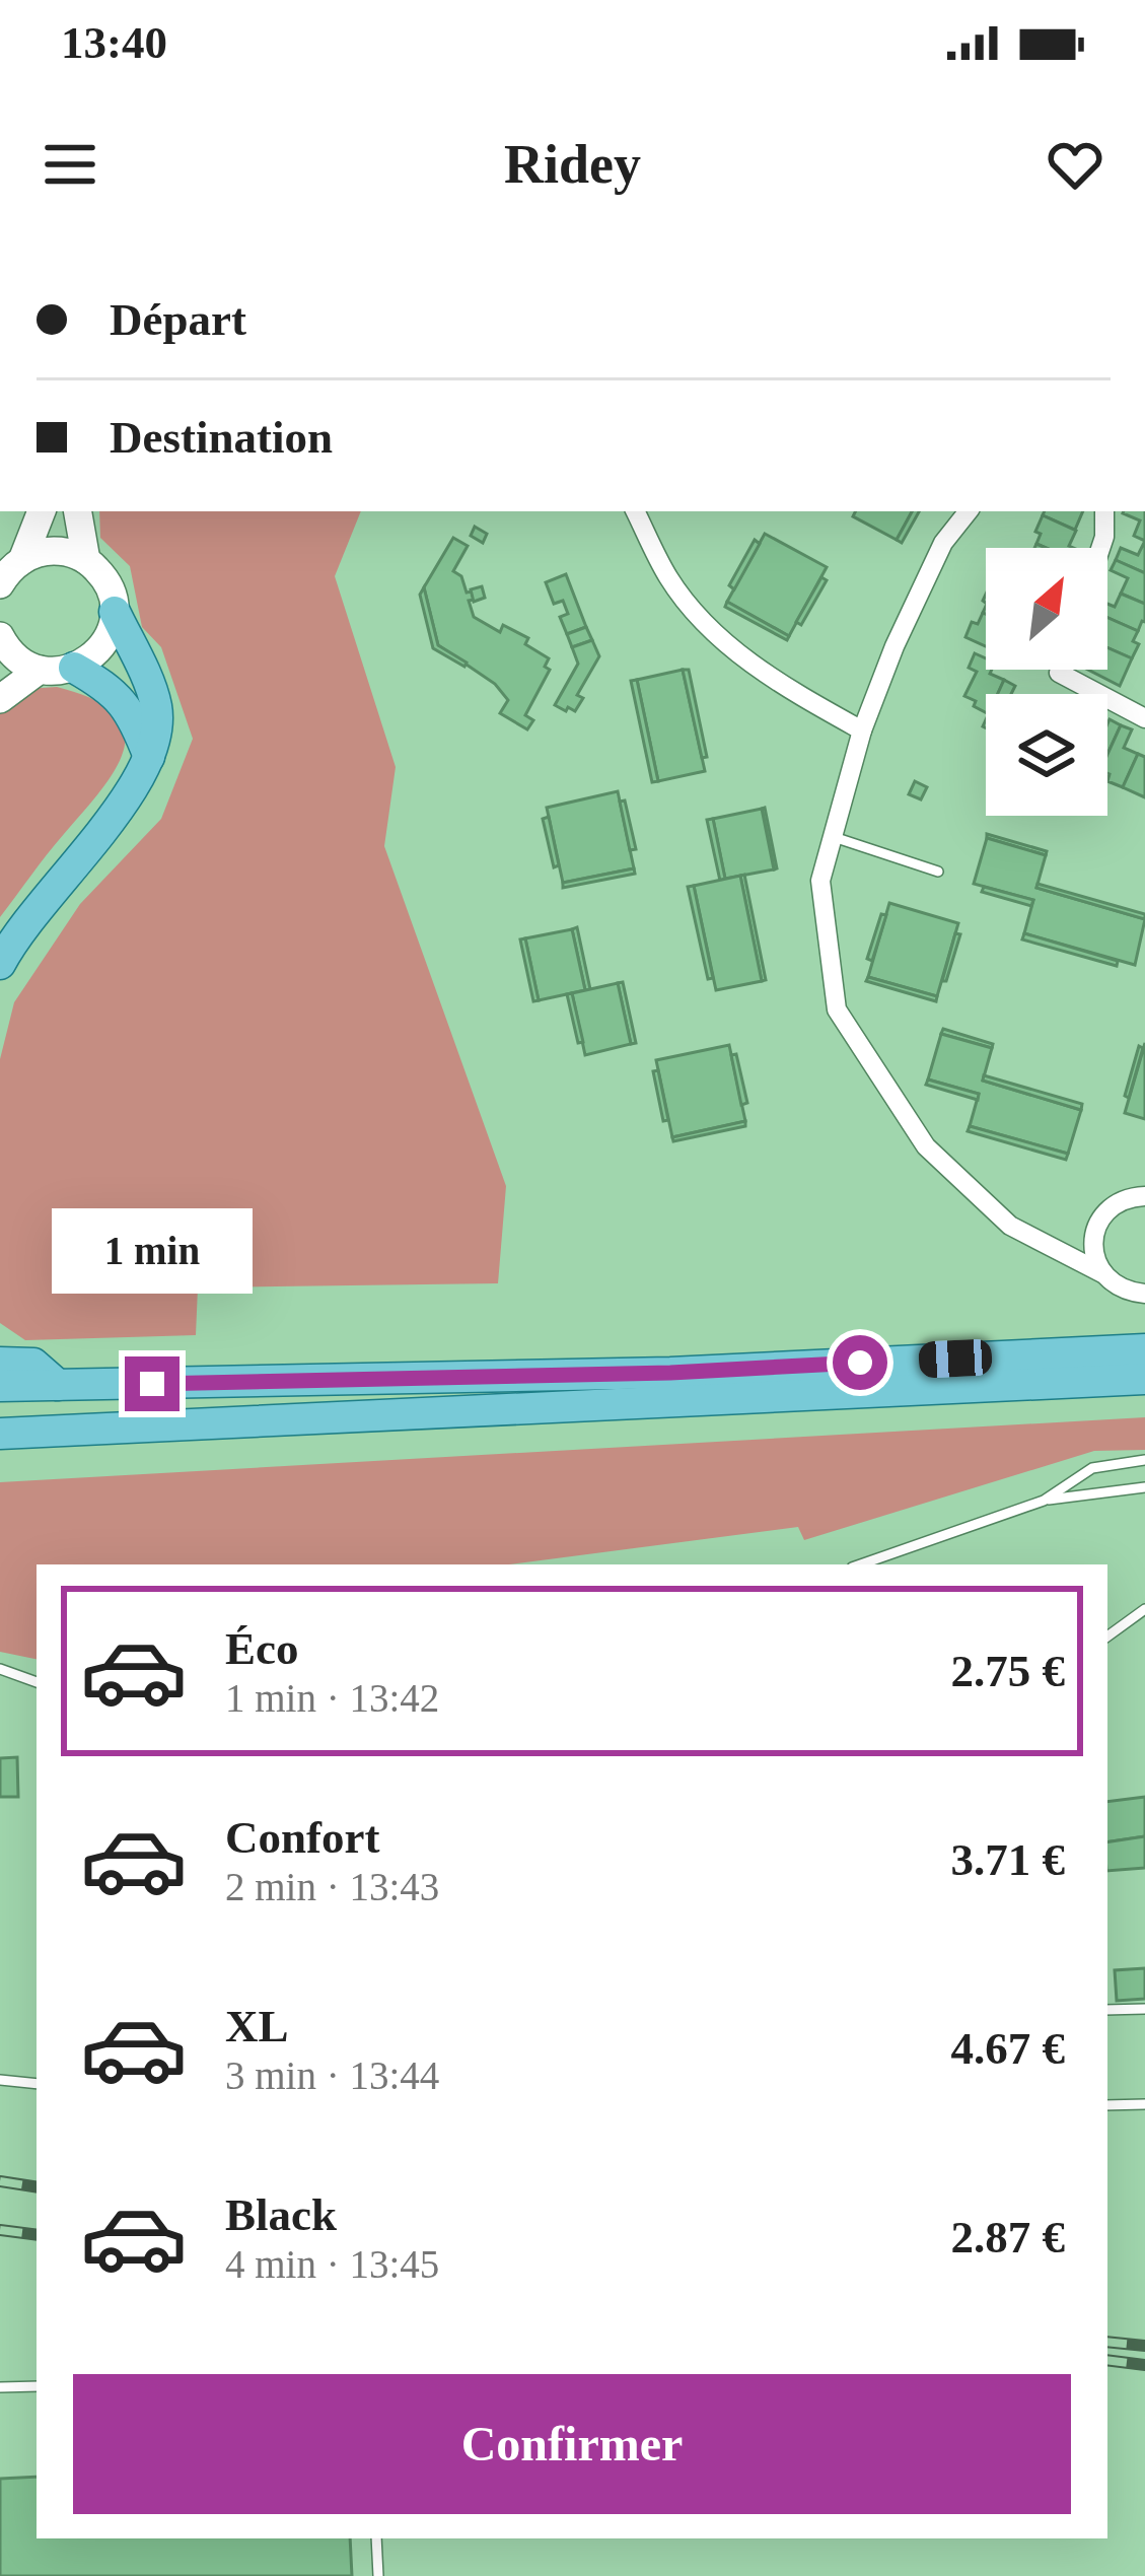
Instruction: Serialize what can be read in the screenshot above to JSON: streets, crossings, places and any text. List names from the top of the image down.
{
  "north": "top right",
  "page": {
    "status": "13:40",
    "header": "Ridey",
    "banner": ["Départ", "Destination"],
    "bubble": "1 min",
    "list": [
      {
        "name": "Éco",
        "note": "1 min · 13:42",
        "value": "2.75 €"
      },
      {
        "name": "Confort",
        "note": "2 min · 13:43",
        "value": "3.71 €"
      },
      {
        "name": "XL",
        "note": "3 min · 13:44",
        "value": "4.67 €"
      },
      {
        "name": "Black",
        "note": "4 min · 13:45",
        "value": "2.87 €"
      }
    ],
    "buttons": "Confirmer"
  }
}
